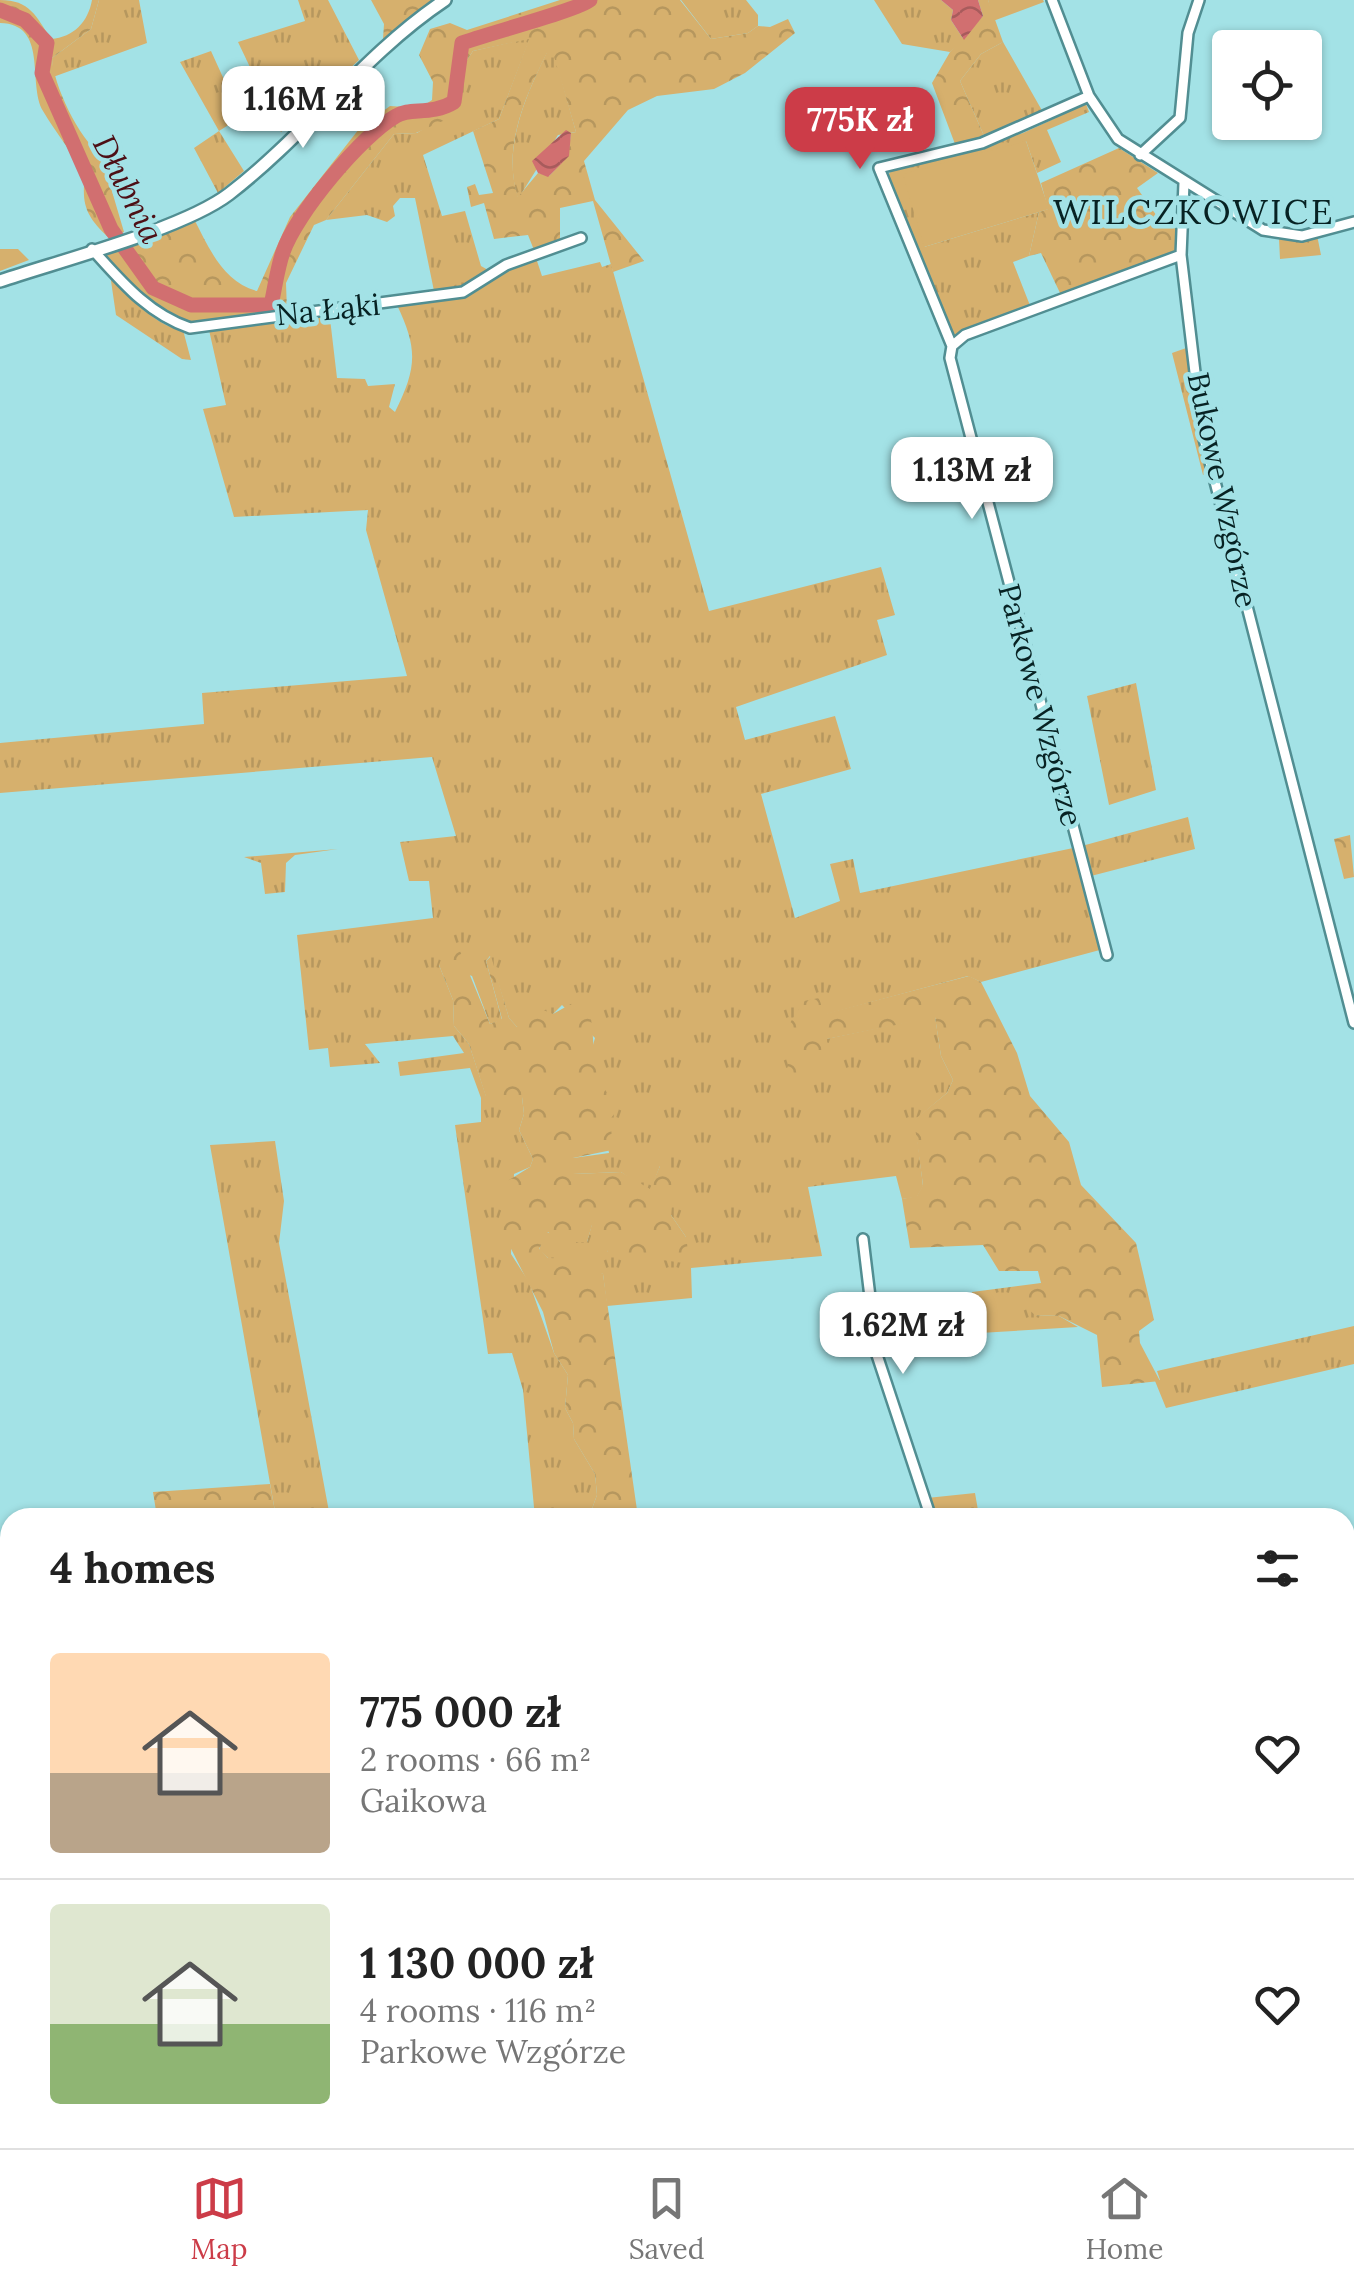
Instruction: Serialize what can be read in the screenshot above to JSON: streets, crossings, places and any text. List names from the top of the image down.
{
  "streets": {
    "street": ["Na Łąki", "Bukowe Wzgórze", "Parkowe Wzgórze"]
  },
  "districts": ["WILCZKOWICE"],
  "water": ["Dłubnia"],
  "page": {
    "price": [
      "1.16M zł",
      "775K zł",
      "1.13M zł",
      "1.62M zł"
    ],
    "heading": "4 homes",
    "list": [
      {
        "name": "775 000 zł",
        "note": "2 rooms · 66 m² · Gaikowa"
      },
      {
        "name": "1 130 000 zł",
        "note": "4 rooms · 116 m² · Parkowe Wzgórze"
      }
    ],
    "tabs": ["Map", "Saved", "Home"]
  }
}
